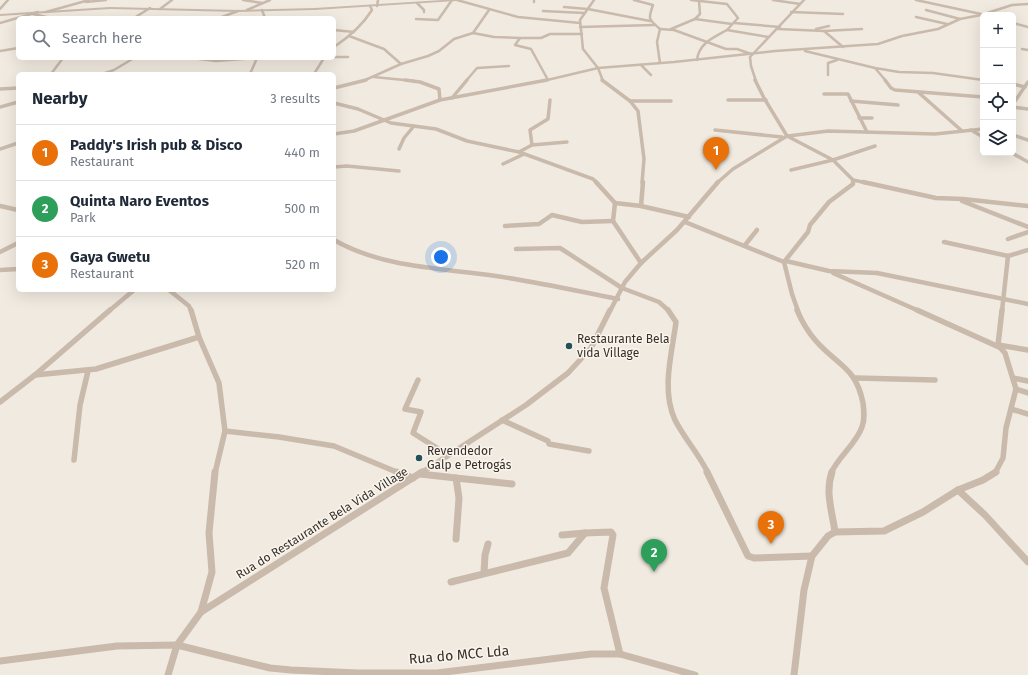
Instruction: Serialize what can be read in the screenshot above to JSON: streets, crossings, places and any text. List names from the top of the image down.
{
  "streets": {
    "street": ["Rua do Restaurante Bela Vida Village", "Rua do MCC Lda"]
  },
  "places": ["Restaurante Bela vida Village", "Revendedor Galp e Petrogás"],
  "page": {
    "map_buttons": ["+", "−"],
    "search": "Search here",
    "heading": ["Nearby", "3 results"],
    "list": [
      {
        "mark": "1",
        "name": "Paddy's Irish pub & Disco",
        "note": "Restaurant",
        "value": "440 m"
      },
      {
        "mark": "2",
        "name": "Quinta Naro Eventos",
        "note": "Park",
        "value": "500 m"
      },
      {
        "mark": "3",
        "name": "Gaya Gwetu",
        "note": "Restaurant",
        "value": "520 m"
      }
    ],
    "pins": ["1", "3", "2"]
  }
}
